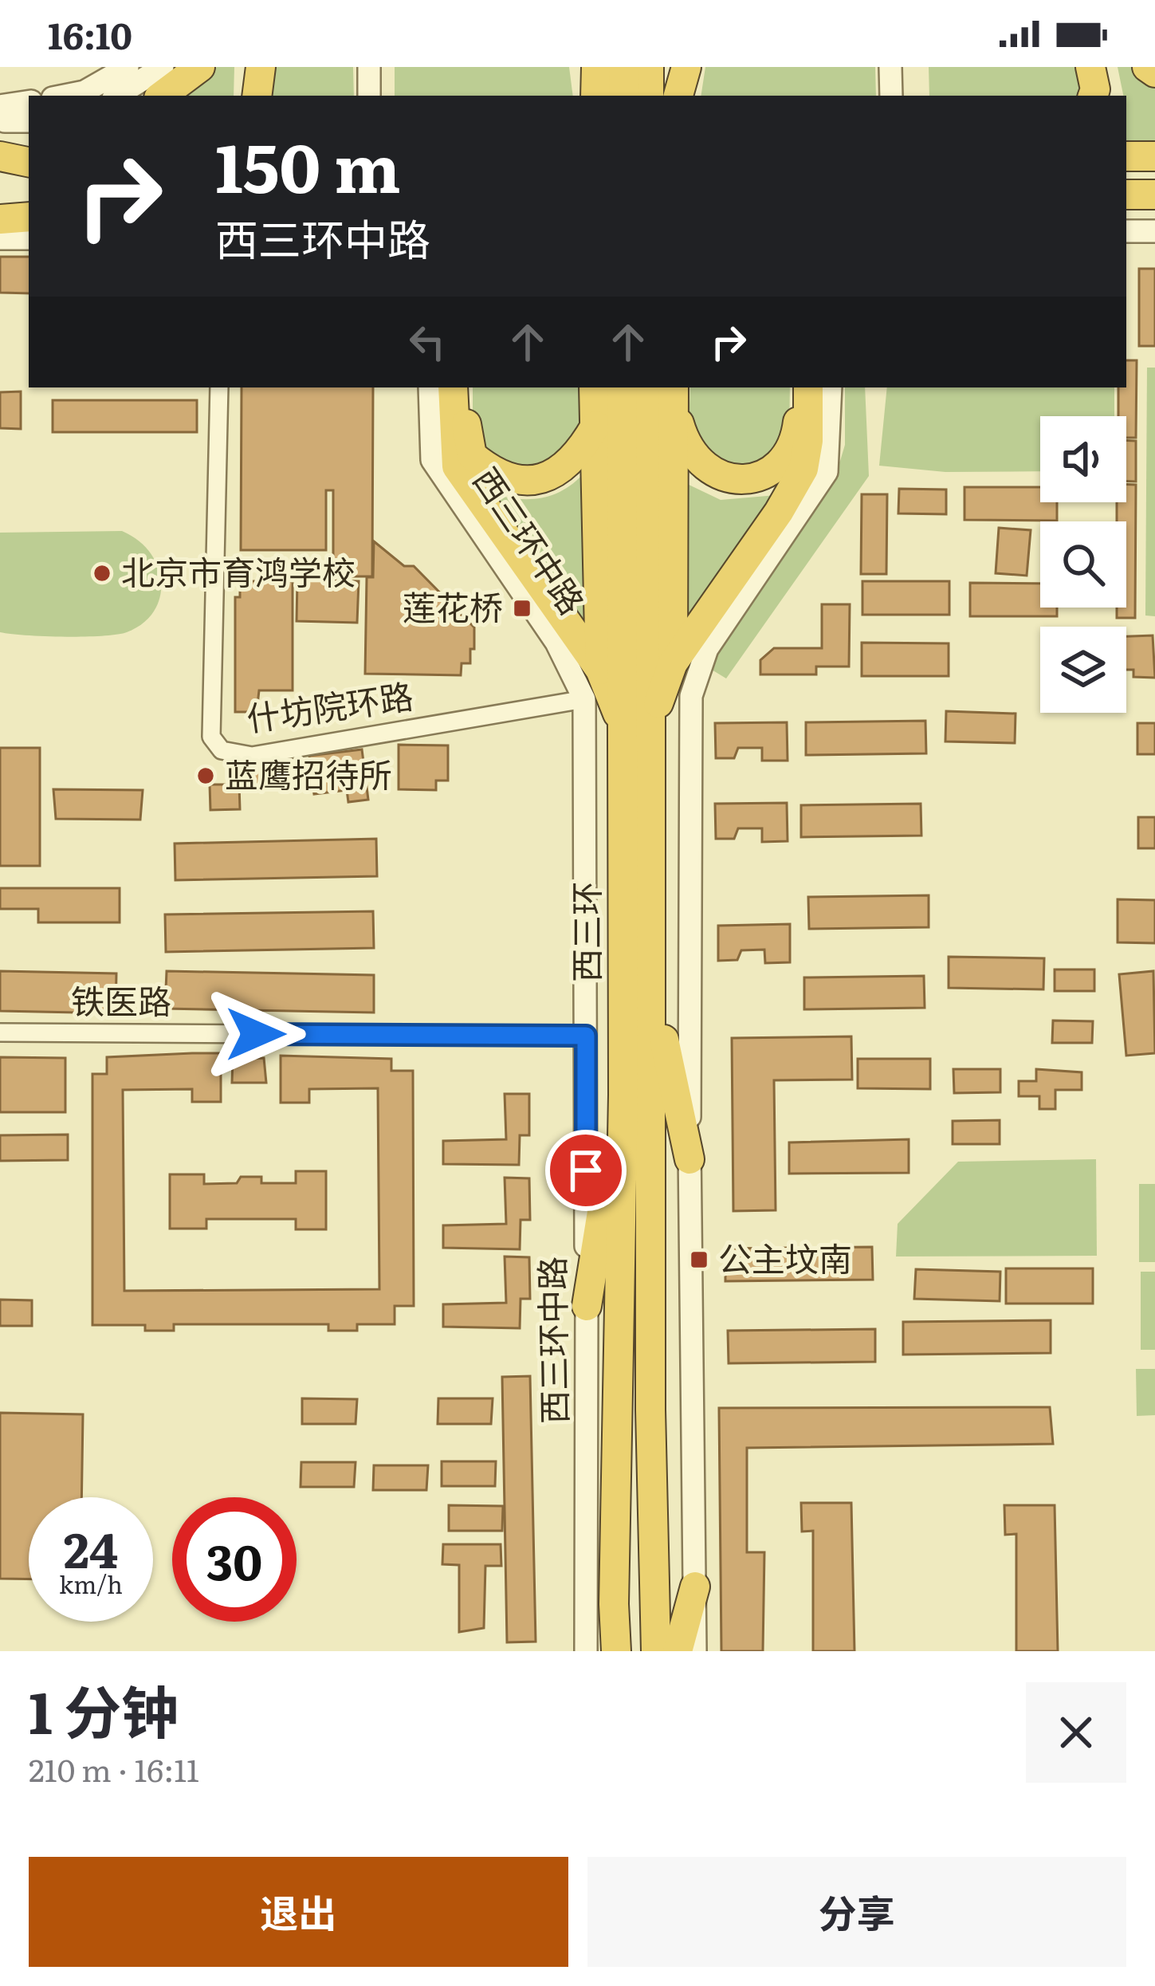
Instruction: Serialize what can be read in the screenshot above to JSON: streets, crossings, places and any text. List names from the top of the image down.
{
  "streets": {
    "highway": ["西三环"],
    "street": ["西三环中路", "什坊院环路", "铁医路"]
  },
  "crossings": [
    ["西三环中路", "什坊院环路"],
    ["西三环中路", "铁医路"]
  ],
  "places": {
    "other": ["北京市育鸿学校", "蓝鹰招待所"],
    "transit": ["莲花桥", "公主坟南"]
  },
  "page": {
    "status": "16:10",
    "turn": ["150 m", "西三环中路"],
    "speed": "24 km/h",
    "limit": "30",
    "heading": ["1 分钟", "210 m · 16:11"],
    "buttons": ["退出", "分享"]
  }
}
